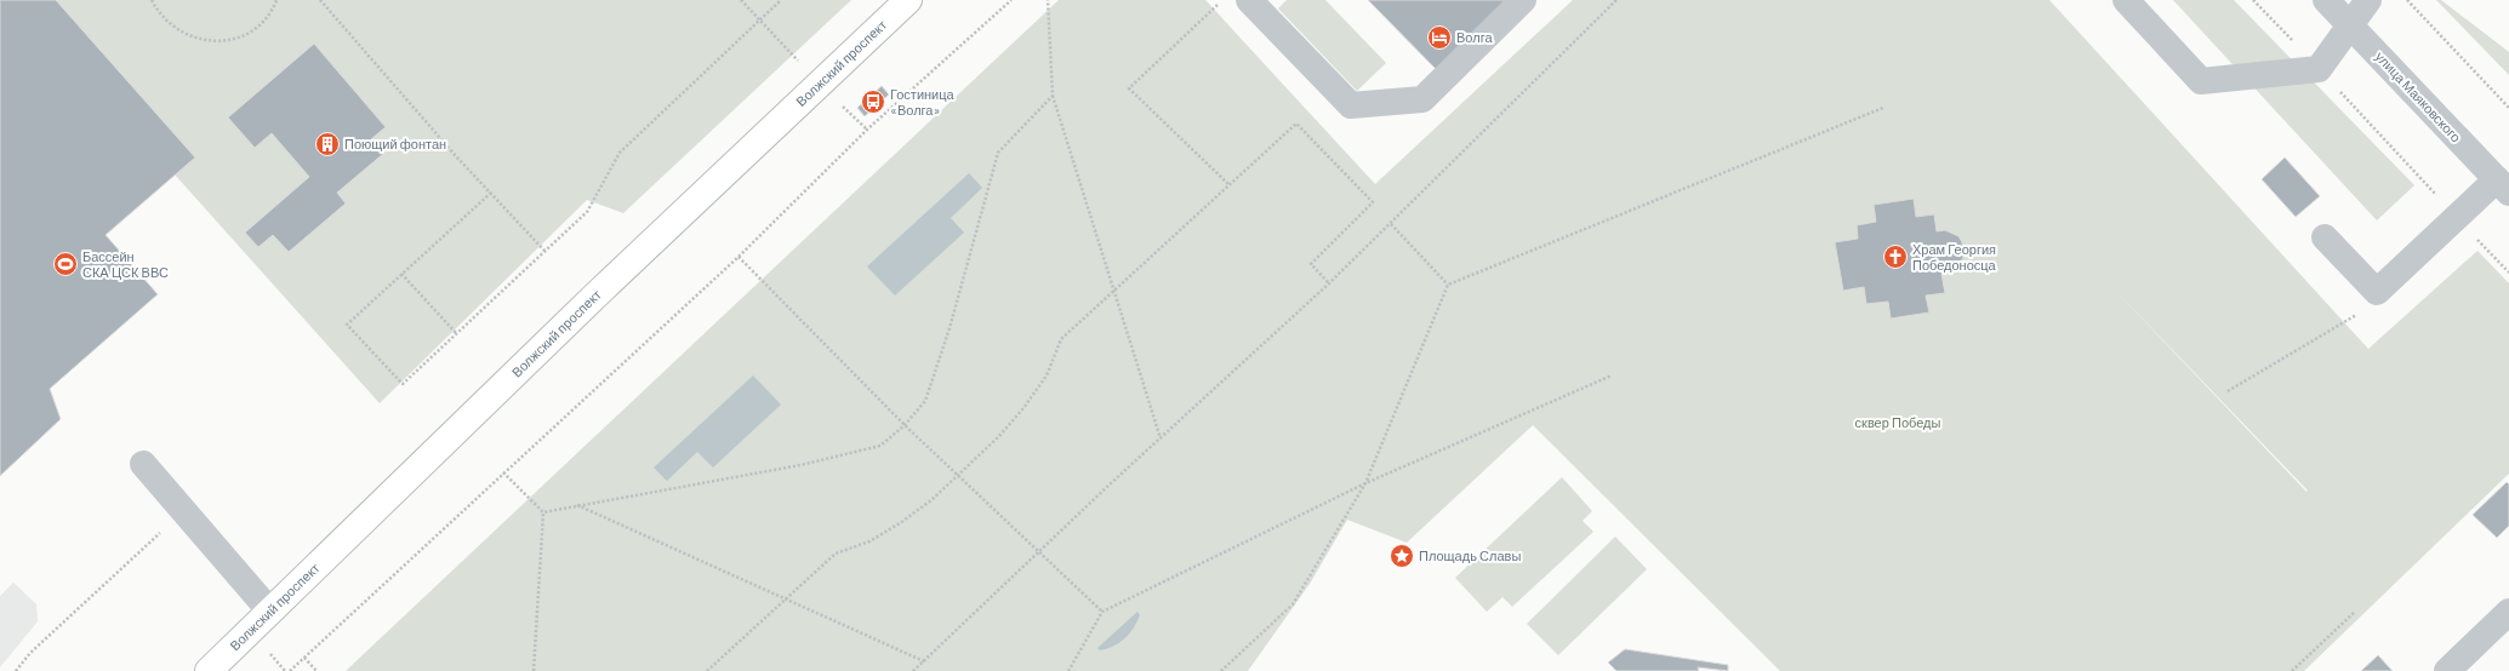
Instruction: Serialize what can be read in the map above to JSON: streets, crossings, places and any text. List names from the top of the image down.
{
  "streets": {
    "main road": ["Волжский проспект"],
    "street": ["улица Маяковского"]
  },
  "parks": ["сквер Победы"],
  "places": {
    "hotel": ["Волга"],
    "bus stop": ["Гостиница «Волга»"],
    "building": ["Поющий фонтан"],
    "church": ["Храм Георгия Победоносца"],
    "sports": ["Бассейн СКА ЦСК ВВС"],
    "place": ["Площадь Славы"]
  }
}
